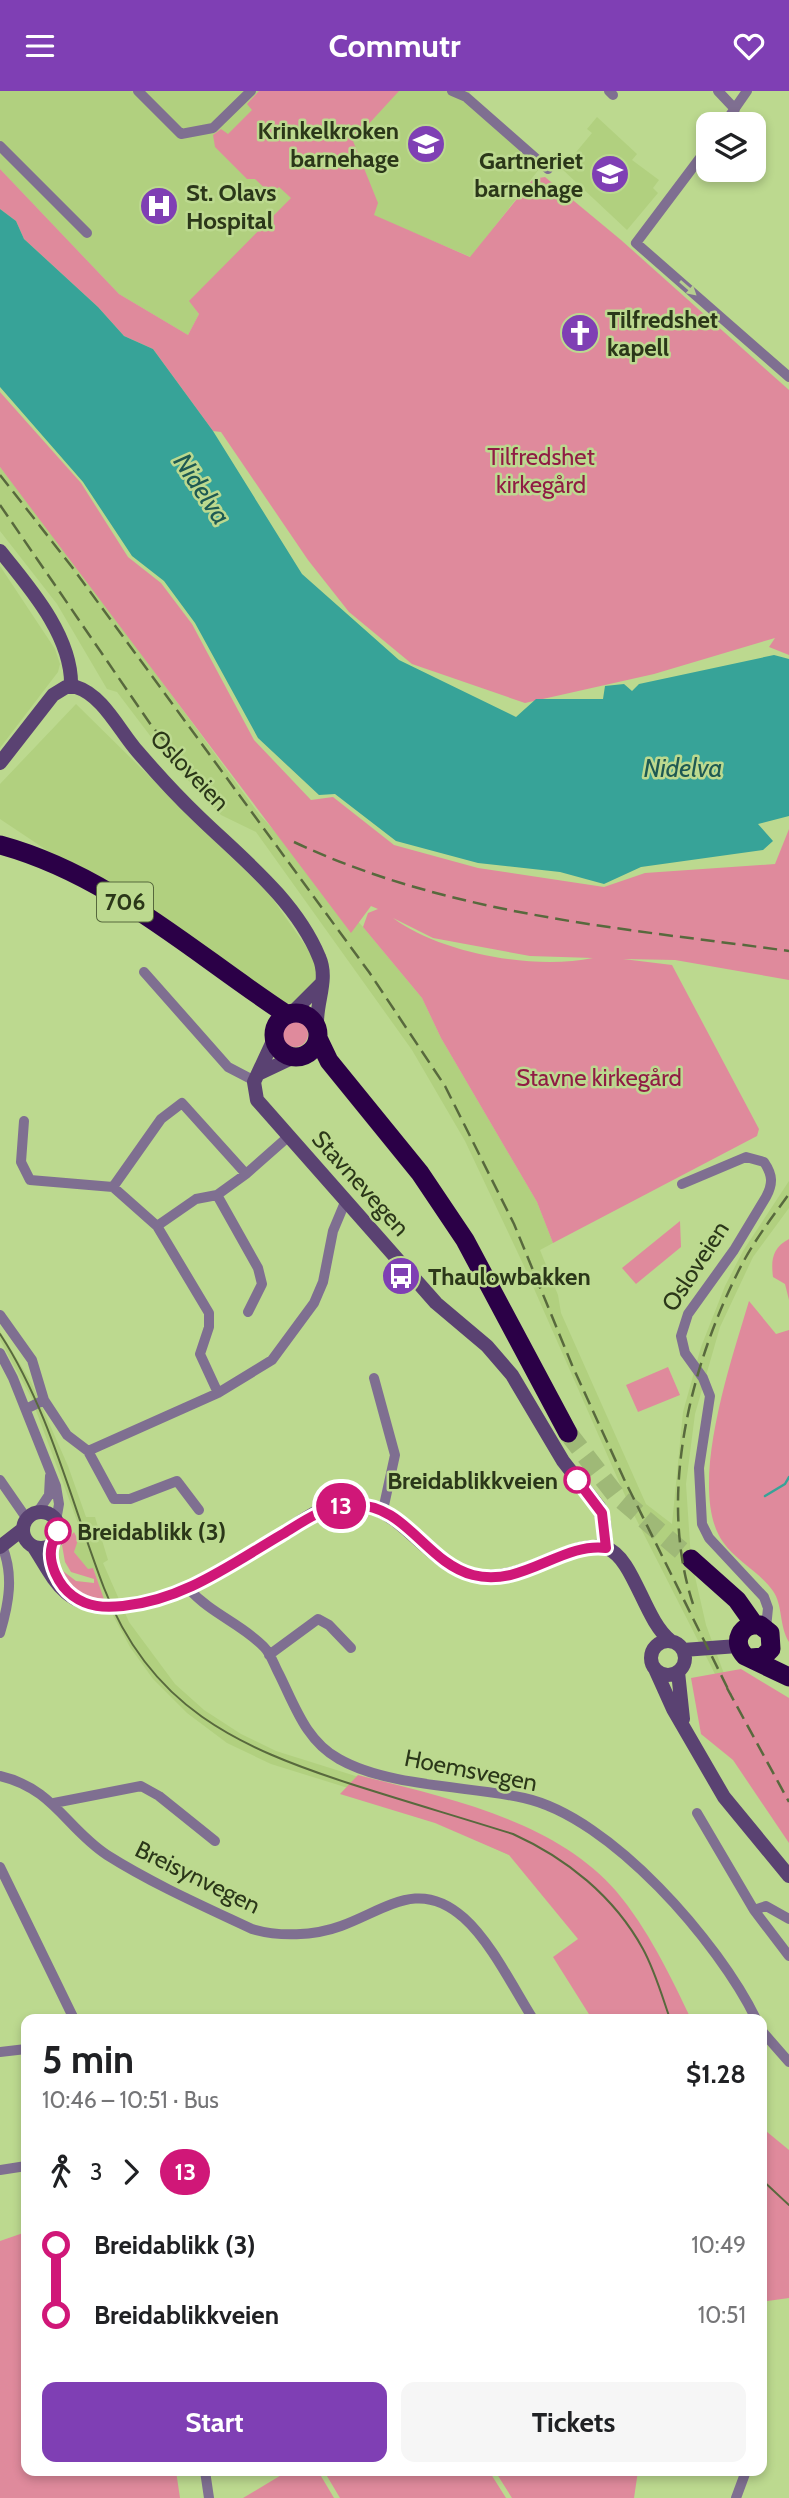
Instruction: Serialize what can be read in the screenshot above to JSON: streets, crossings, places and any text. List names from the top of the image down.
{
  "streets": {
    "highway": ["Osloveien", "706"],
    "street": ["Stavnevegen", "Hoemsvegen", "Breisynvegen"]
  },
  "crossings": [
    ["Osloveien", "706"]
  ],
  "water": ["Nidelva"],
  "parks": ["Tilfredshet kirkegård", "Stavne kirkegård"],
  "places": {
    "school or university": ["Krinkelkroken barnehage", "Gartneriet barnehage"],
    "hospital": ["St. Olavs Hospital"],
    "church": ["Tilfredshet kapell"],
    "bus stop": ["Thaulowbakken"],
    "other": ["Breidablikkveien", "Breidablikk (3)"]
  },
  "lines": ["bus line 13"],
  "page": {
    "header": "Commutr",
    "on_map": "13",
    "heading": ["5 min", "10:46 – 10:51 · Bus", "$1.28"],
    "legs": ["3", "13"],
    "list": [
      {
        "name": "Breidablikk (3)",
        "value": "10:49"
      },
      {
        "name": "Breidablikkveien",
        "value": "10:51"
      }
    ],
    "buttons": ["Start", "Tickets"]
  }
}
